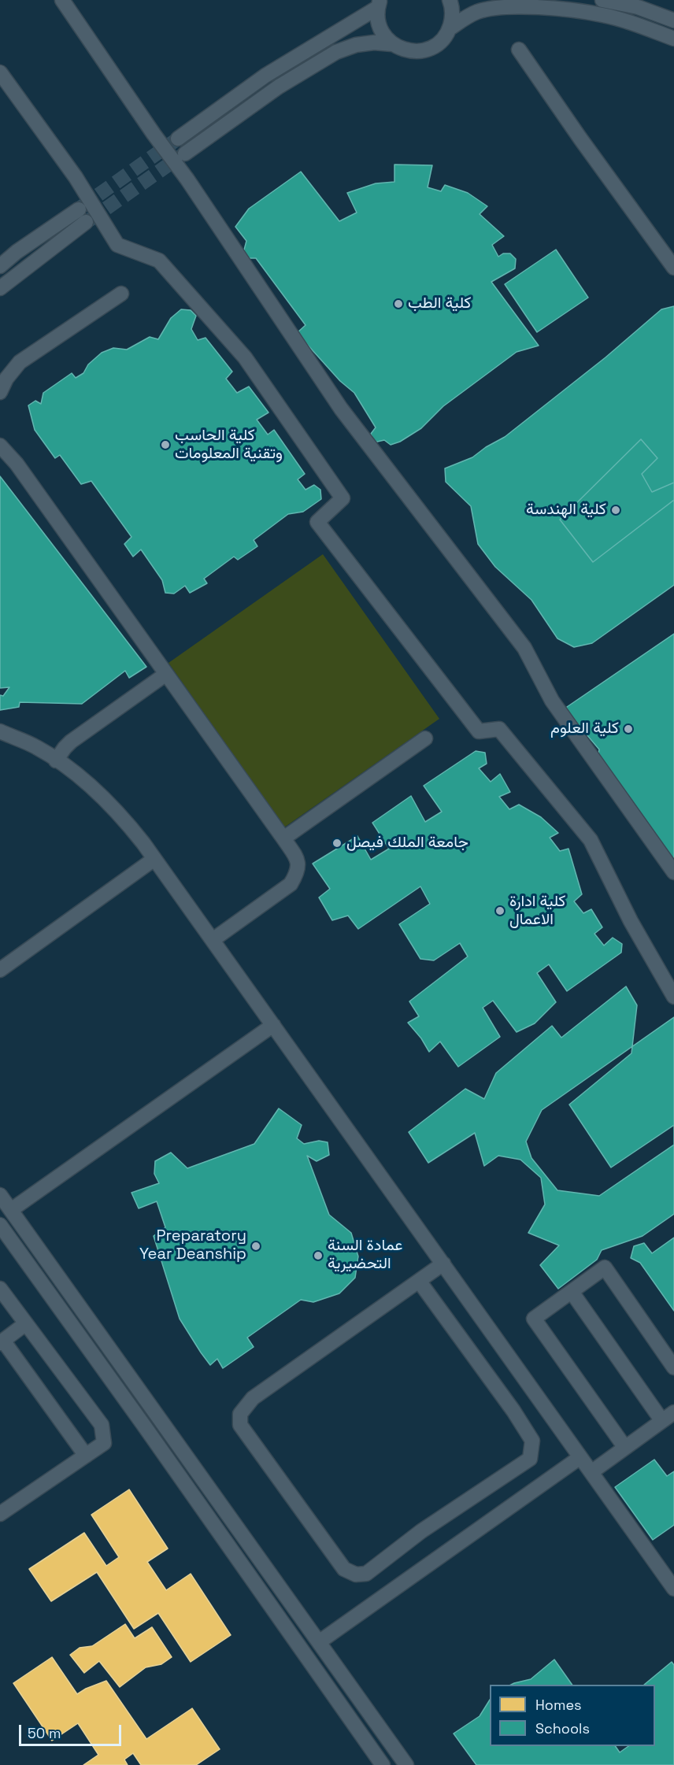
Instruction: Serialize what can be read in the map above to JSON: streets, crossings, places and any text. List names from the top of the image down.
{
  "places": [
    "كلية الطب",
    "كلية الحاسب وتقنية المعلومات",
    "كلية الهندسة",
    "كلية العلوم",
    "جامعة الملك فيصل",
    "كلية ادارة الاعمال",
    "Preparatory Year Deanship",
    "عمادة السنة التحضيرية"
  ],
  "legend": ["Homes", "Schools"],
  "scale_bar": "50 m"
}
